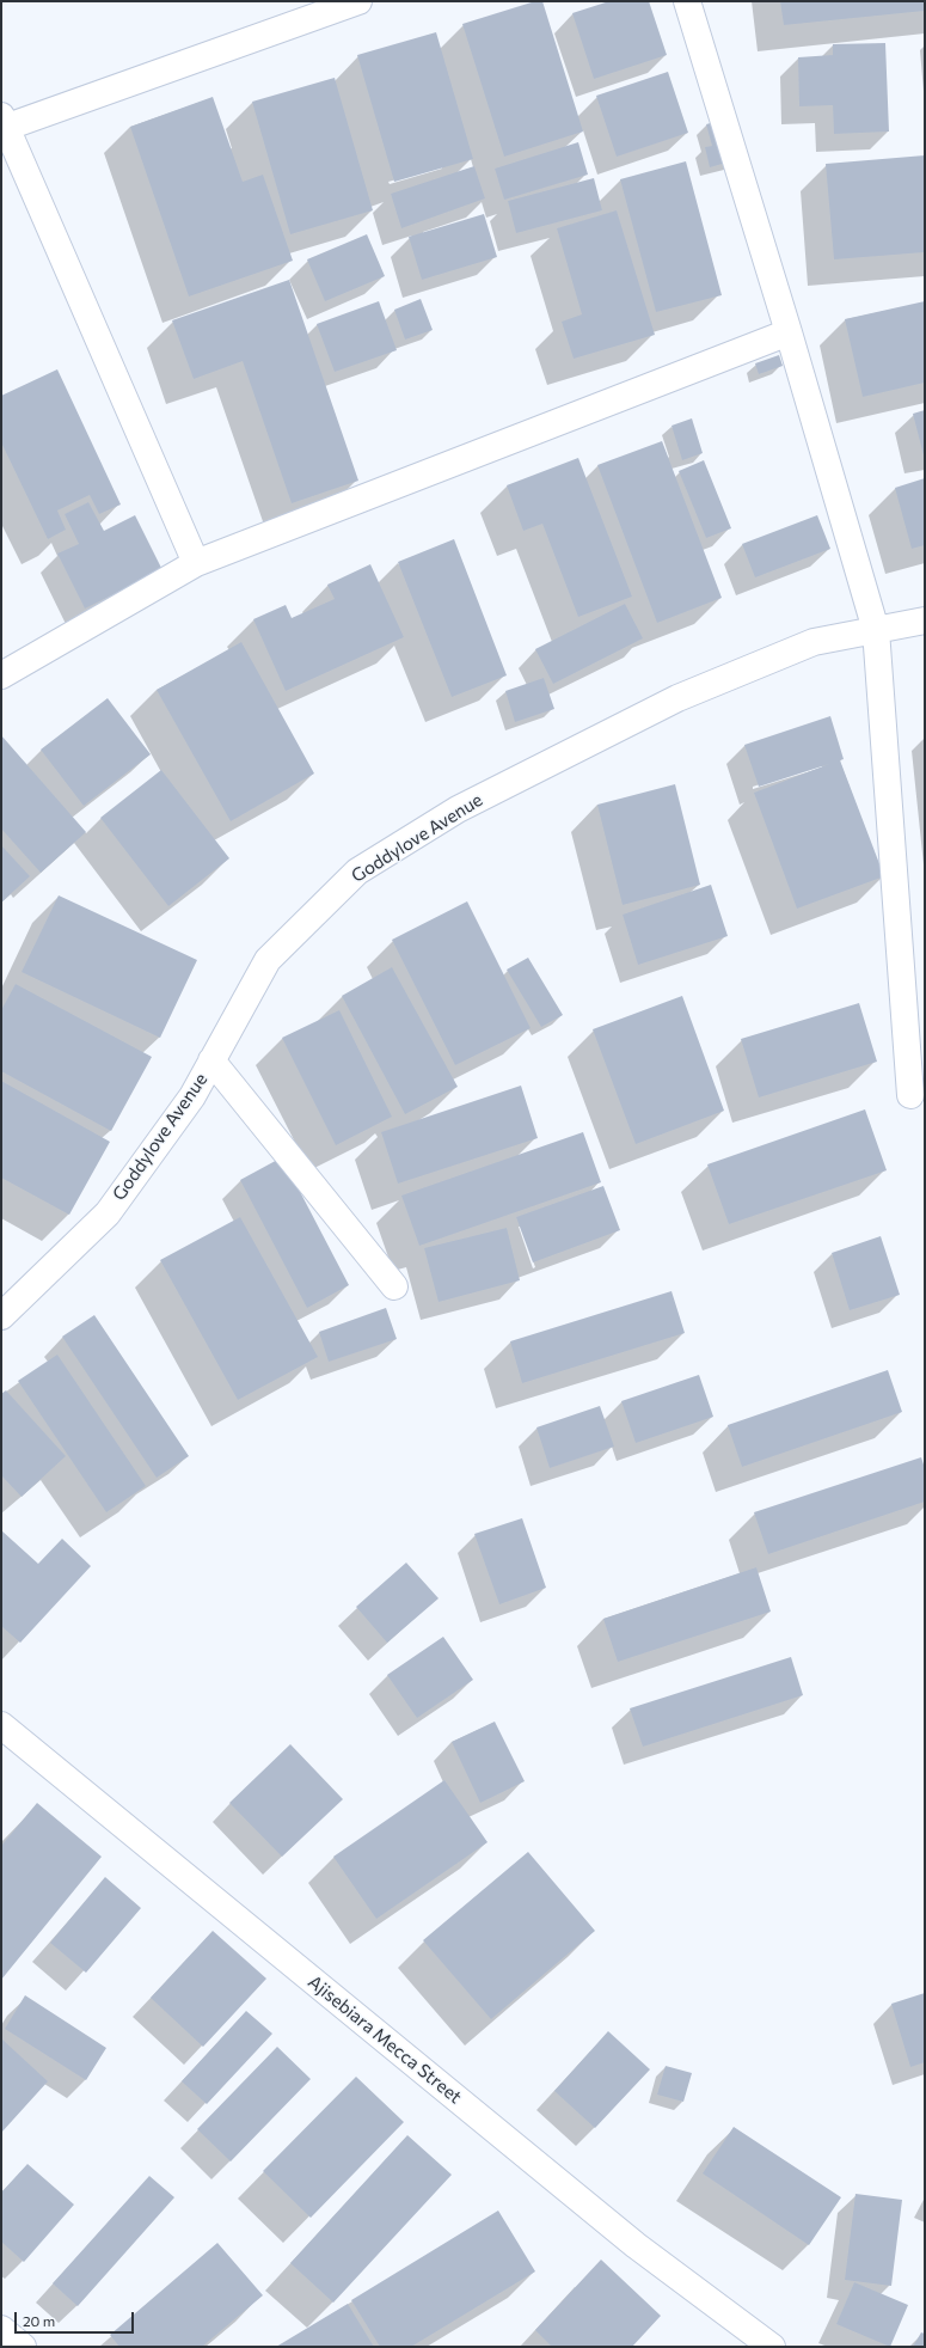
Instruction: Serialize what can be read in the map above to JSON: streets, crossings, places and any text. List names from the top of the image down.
{
  "streets": {
    "street": ["Goddylove Avenue", "Ajisebiara Mecca Street"]
  },
  "scale_bar": "20 m"
}
